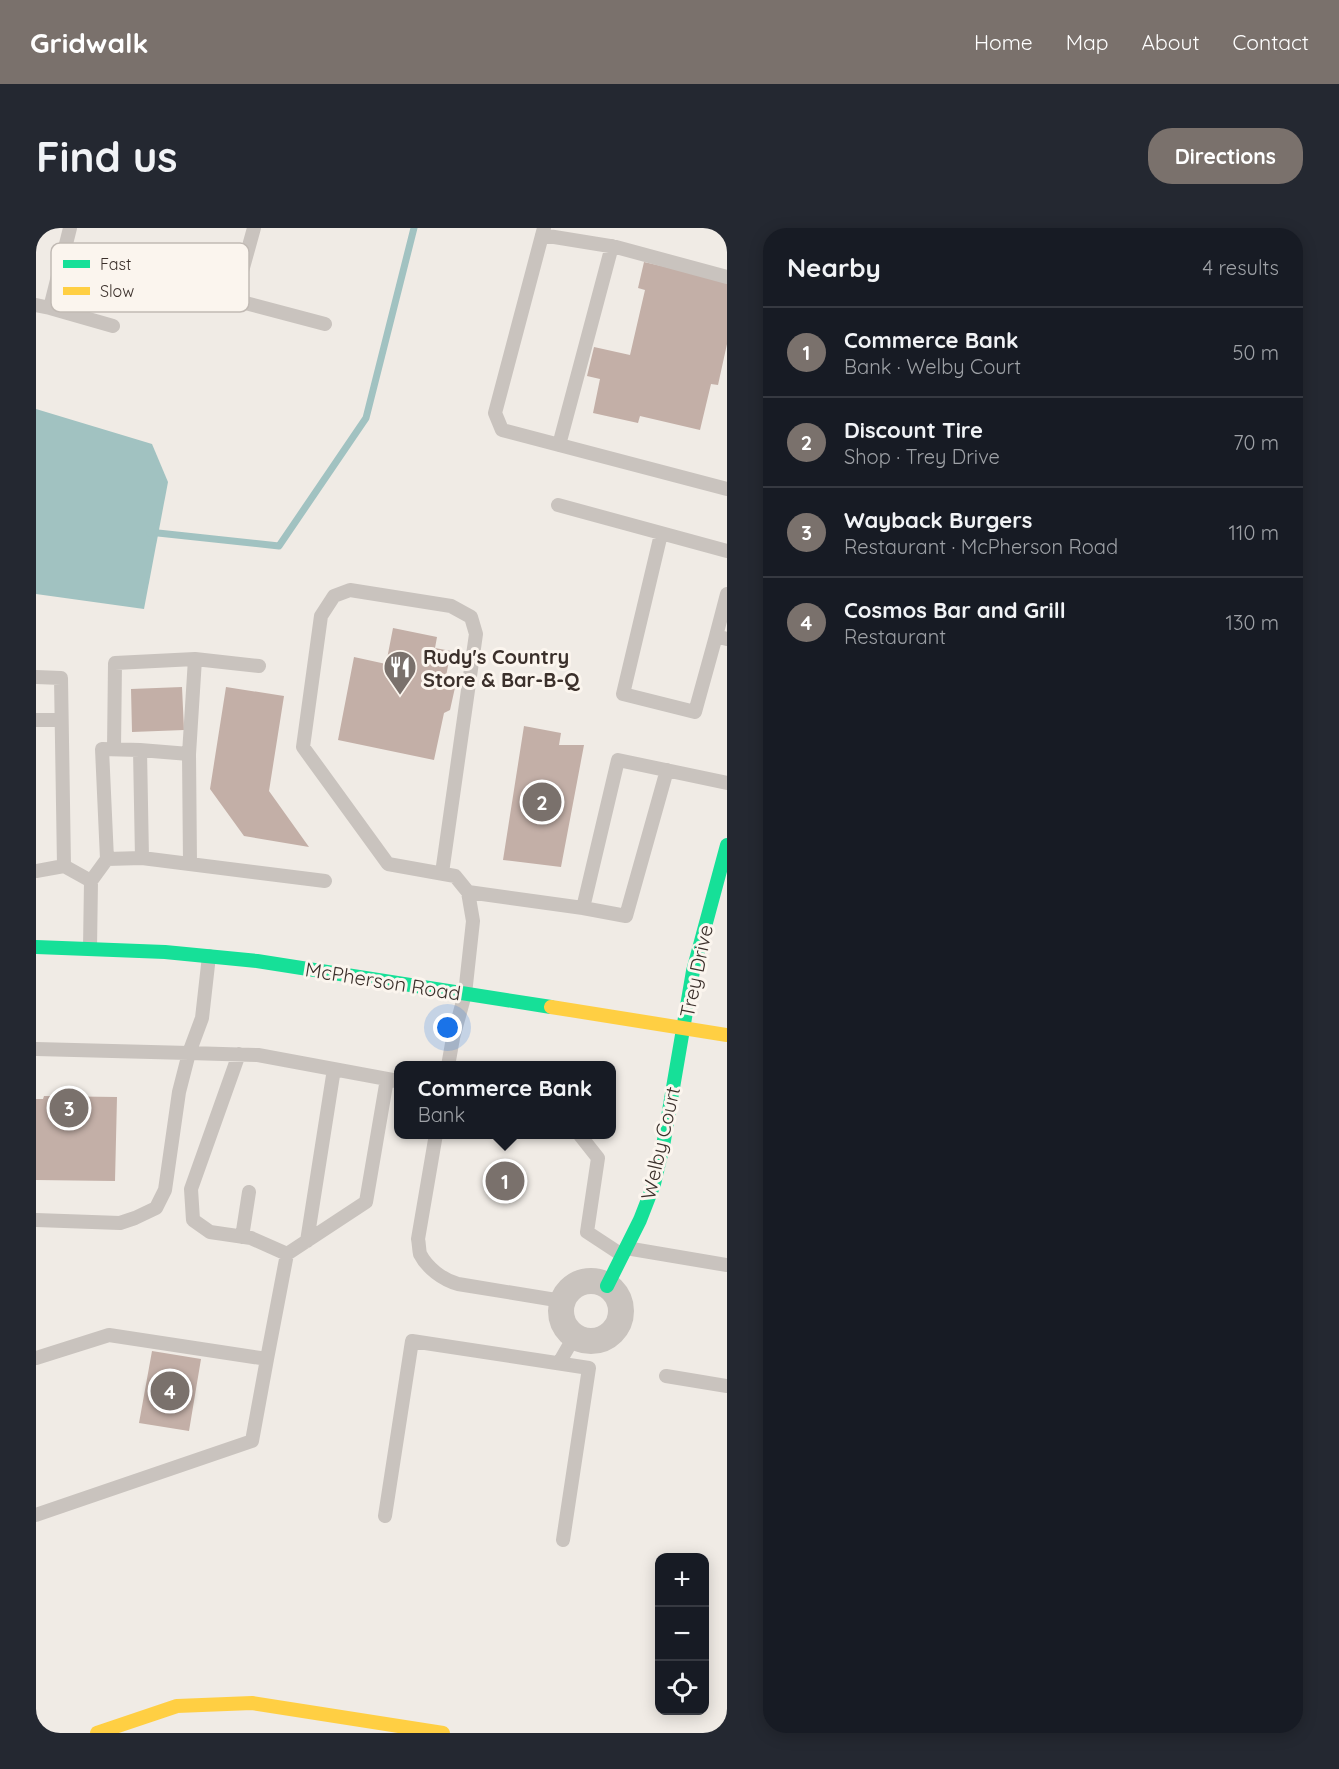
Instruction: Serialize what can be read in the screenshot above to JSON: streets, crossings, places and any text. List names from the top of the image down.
{
  "streets": {
    "street": ["Trey Drive", "McPherson Road", "Welby Court"]
  },
  "crossings": [
    ["Trey Drive", "McPherson Road"],
    ["Trey Drive", "Welby Court"],
    ["McPherson Road", "Welby Court"]
  ],
  "places": {
    "restaurant": ["Rudy's Country Store & Bar-B-Q"]
  },
  "legend": ["Fast", "Slow"],
  "page": {
    "header": "Gridwalk",
    "nav": [
      "Home",
      "Map",
      "About",
      "Contact"
    ],
    "buttons": "Directions",
    "title": "Find us",
    "heading": ["Nearby", "4 results"],
    "list": [
      {
        "mark": "1",
        "name": "Commerce Bank",
        "note": "Bank · Welby Court",
        "value": "50 m"
      },
      {
        "mark": "2",
        "name": "Discount Tire",
        "note": "Shop · Trey Drive",
        "value": "70 m"
      },
      {
        "mark": "3",
        "name": "Wayback Burgers",
        "note": "Restaurant · McPherson Road",
        "value": "110 m"
      },
      {
        "mark": "4",
        "name": "Cosmos Bar and Grill",
        "note": "Restaurant",
        "value": "130 m"
      }
    ],
    "pins": [
      "2",
      "3",
      "1",
      "4"
    ],
    "popup": ["Commerce Bank", "Bank"],
    "map_buttons": ["+", "−"]
  }
}
